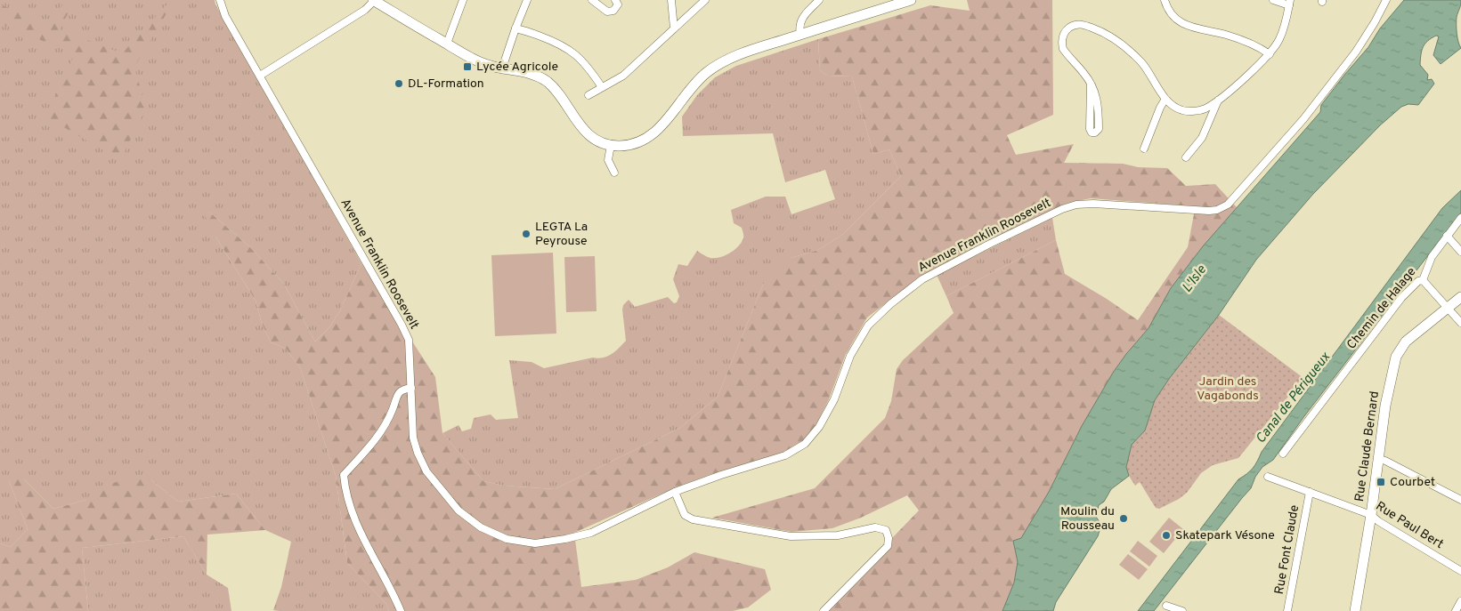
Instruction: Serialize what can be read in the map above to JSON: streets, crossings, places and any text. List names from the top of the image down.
{
  "streets": {
    "main road": ["Rue Claude Bernard"],
    "street": [
      "Avenue Franklin Roosevelt",
      "Chemin de Halage",
      "Rue Paul Bert",
      "Rue Font Claude"
    ]
  },
  "crossings": [
    ["Rue Claude Bernard", "Rue Paul Bert"],
    ["Rue Paul Bert", "Rue Font Claude"]
  ],
  "water": ["L'Isle", "Canal de Périgueux"],
  "parks": ["Jardin des Vagabonds"],
  "places": {
    "transit": ["Lycée Agricole", "Courbet"],
    "other": [
      "DL-Formation",
      "LEGTA La Peyrouse",
      "Moulin du Rousseau",
      "Skatepark Vésone"
    ]
  }
}
